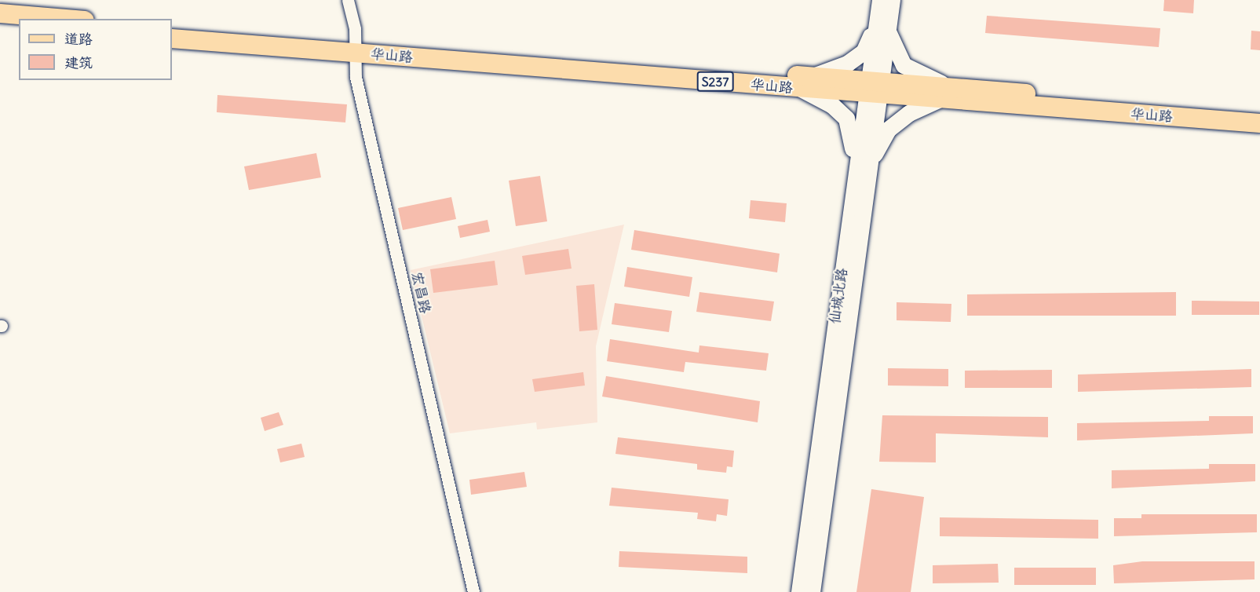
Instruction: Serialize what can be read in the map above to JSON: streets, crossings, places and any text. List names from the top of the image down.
{
  "streets": {
    "main road": ["华山路", "S237", "仙城北路"],
    "street": ["宏昌路"]
  },
  "crossings": [
    ["华山路", "S237"],
    ["华山路", "宏昌路"],
    ["华山路", "仙城北路"],
    ["S237", "宏昌路"],
    ["S237", "仙城北路"]
  ],
  "legend": ["道路", "建筑"]
}
